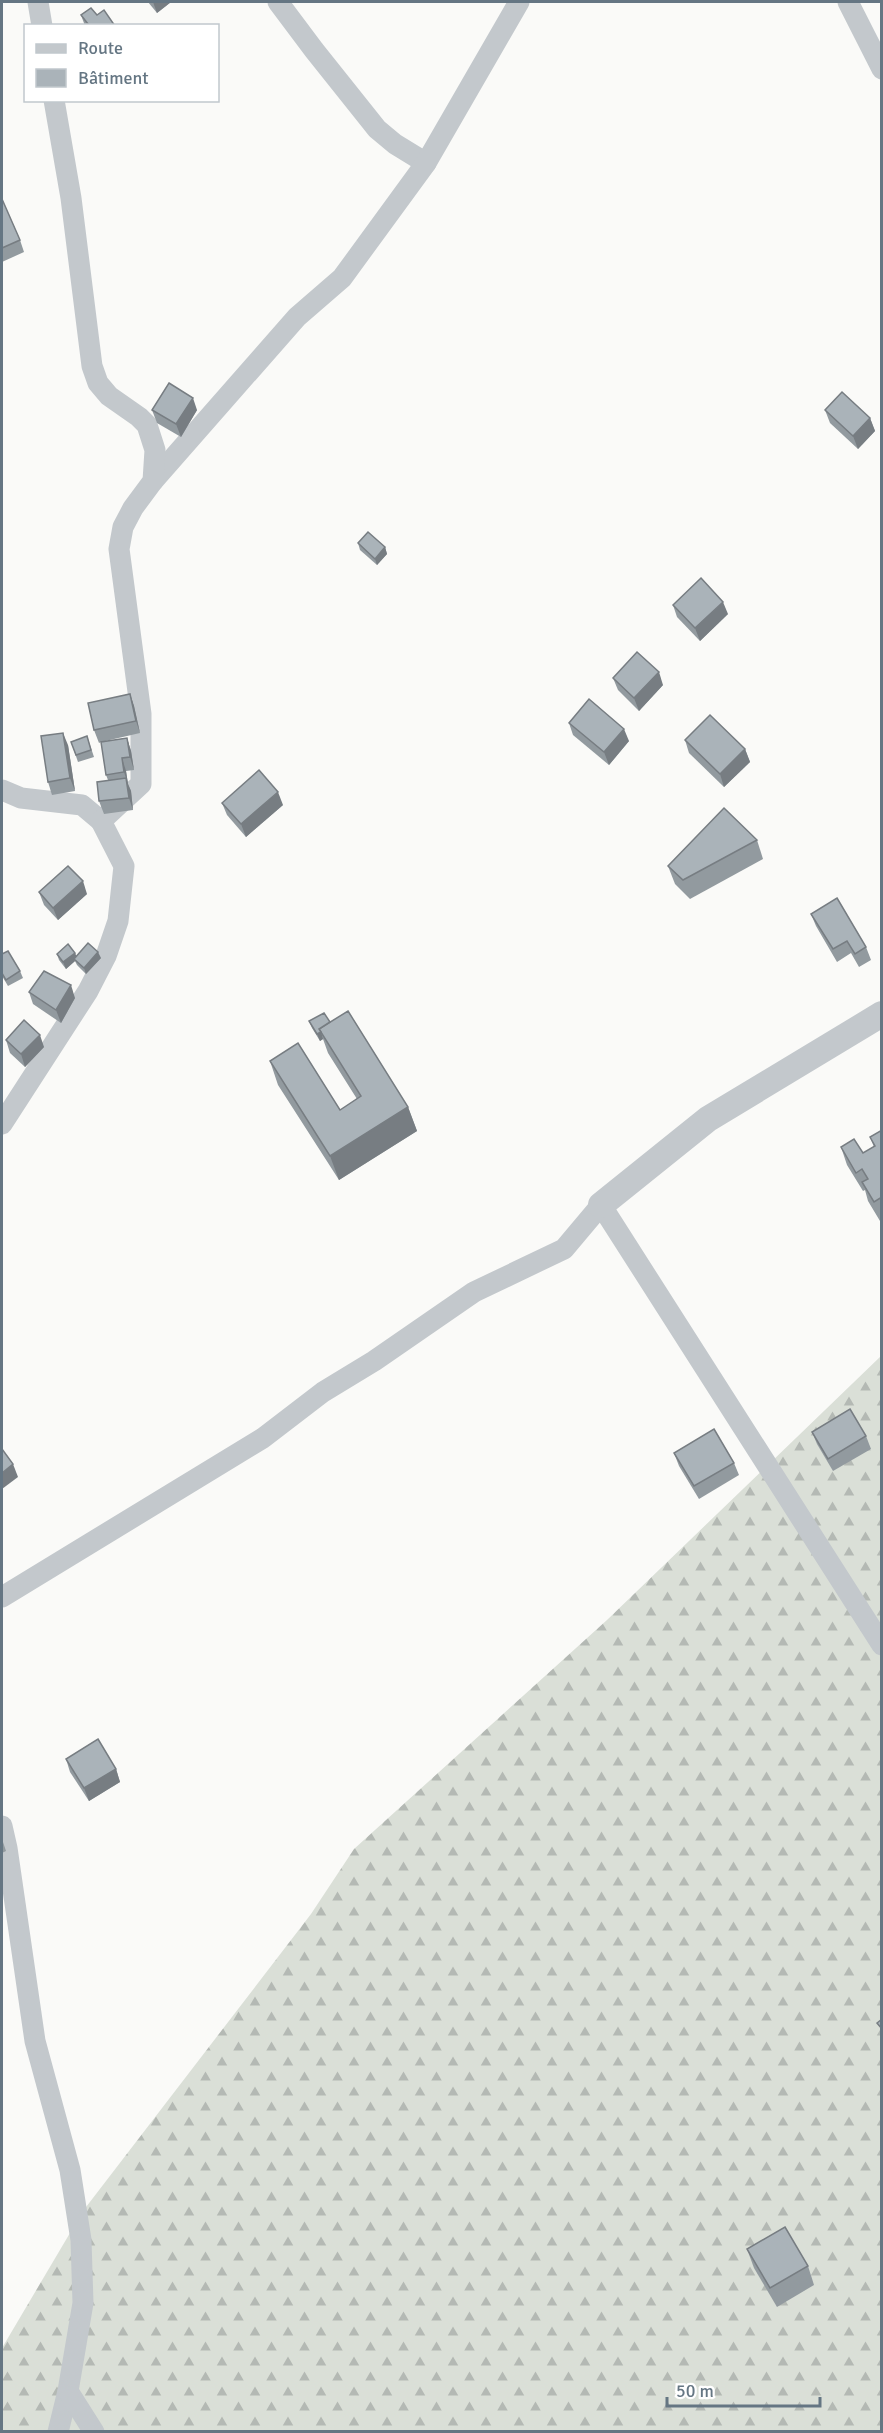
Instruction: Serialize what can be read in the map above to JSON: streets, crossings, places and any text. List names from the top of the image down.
{
  "legend": ["Route", "Bâtiment"],
  "scale_bar": "50 m"
}
